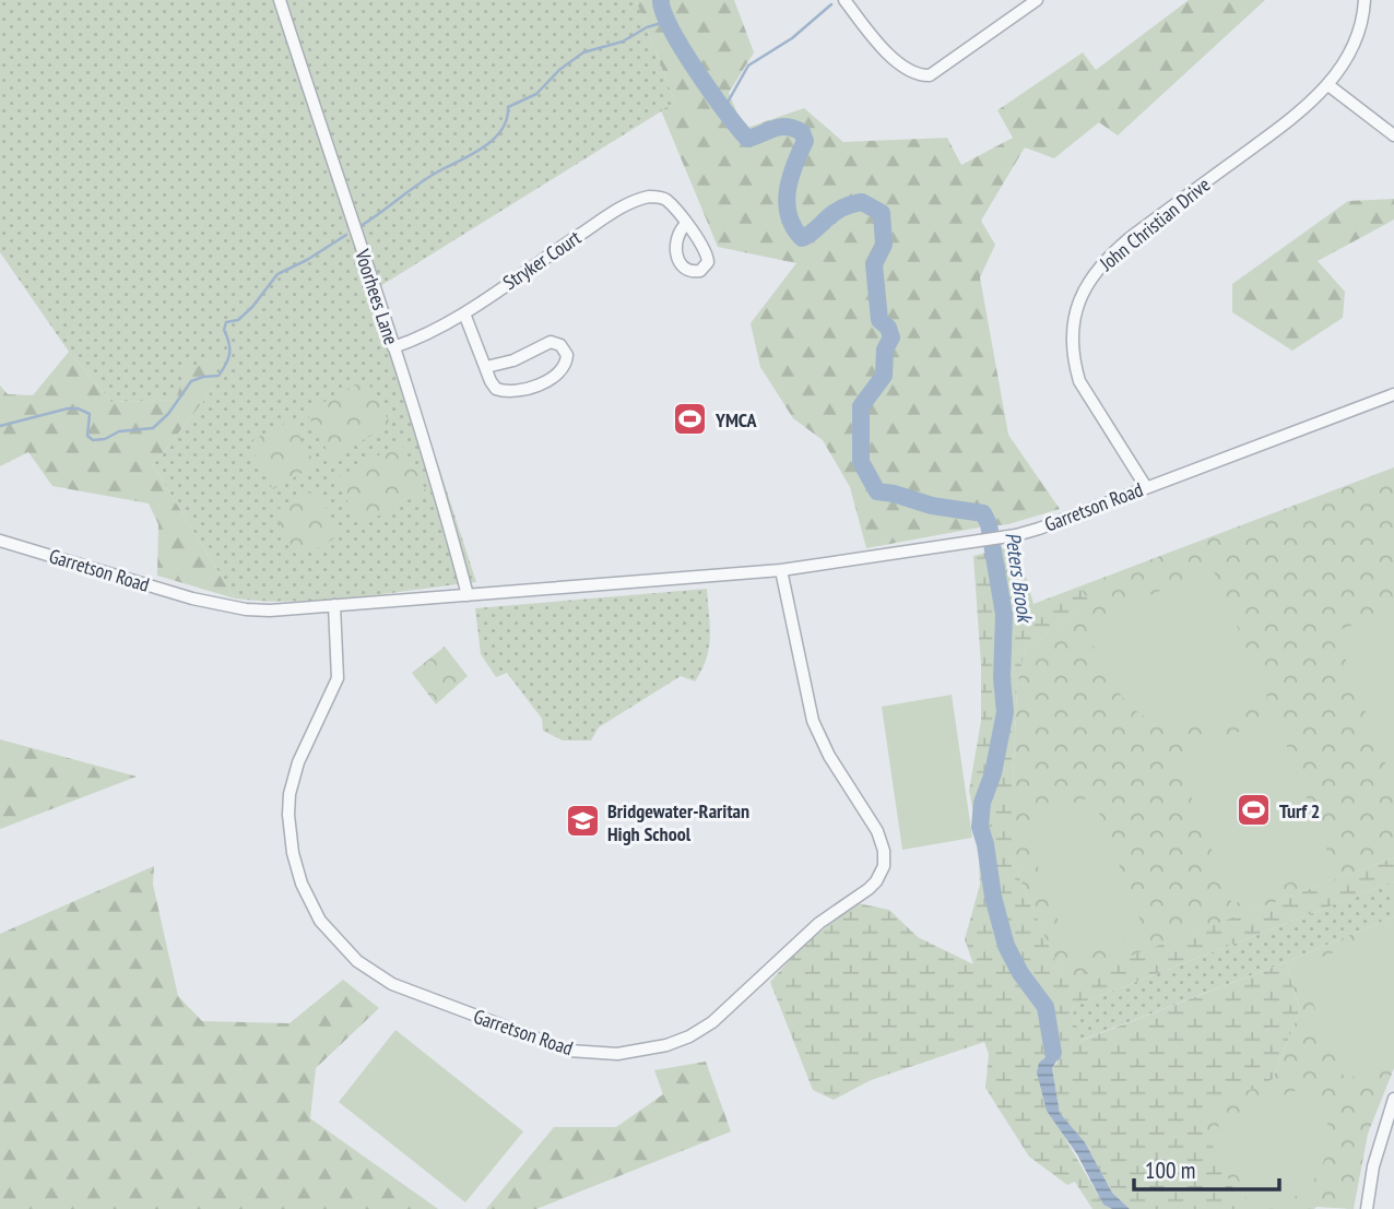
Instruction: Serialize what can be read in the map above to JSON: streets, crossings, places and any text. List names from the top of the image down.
{
  "streets": {
    "street": [
      "John Christian Drive",
      "Stryker Court",
      "Voorhees Lane",
      "Garretson Road"
    ]
  },
  "crossings": [
    ["John Christian Drive", "Garretson Road"],
    ["Stryker Court", "Voorhees Lane"],
    ["Voorhees Lane", "Garretson Road"]
  ],
  "water": ["Peters Brook"],
  "places": {
    "sports": ["YMCA", "Turf 2"],
    "school or university": ["Bridgewater-Raritan High School"]
  },
  "scale_bar": "100 m"
}
